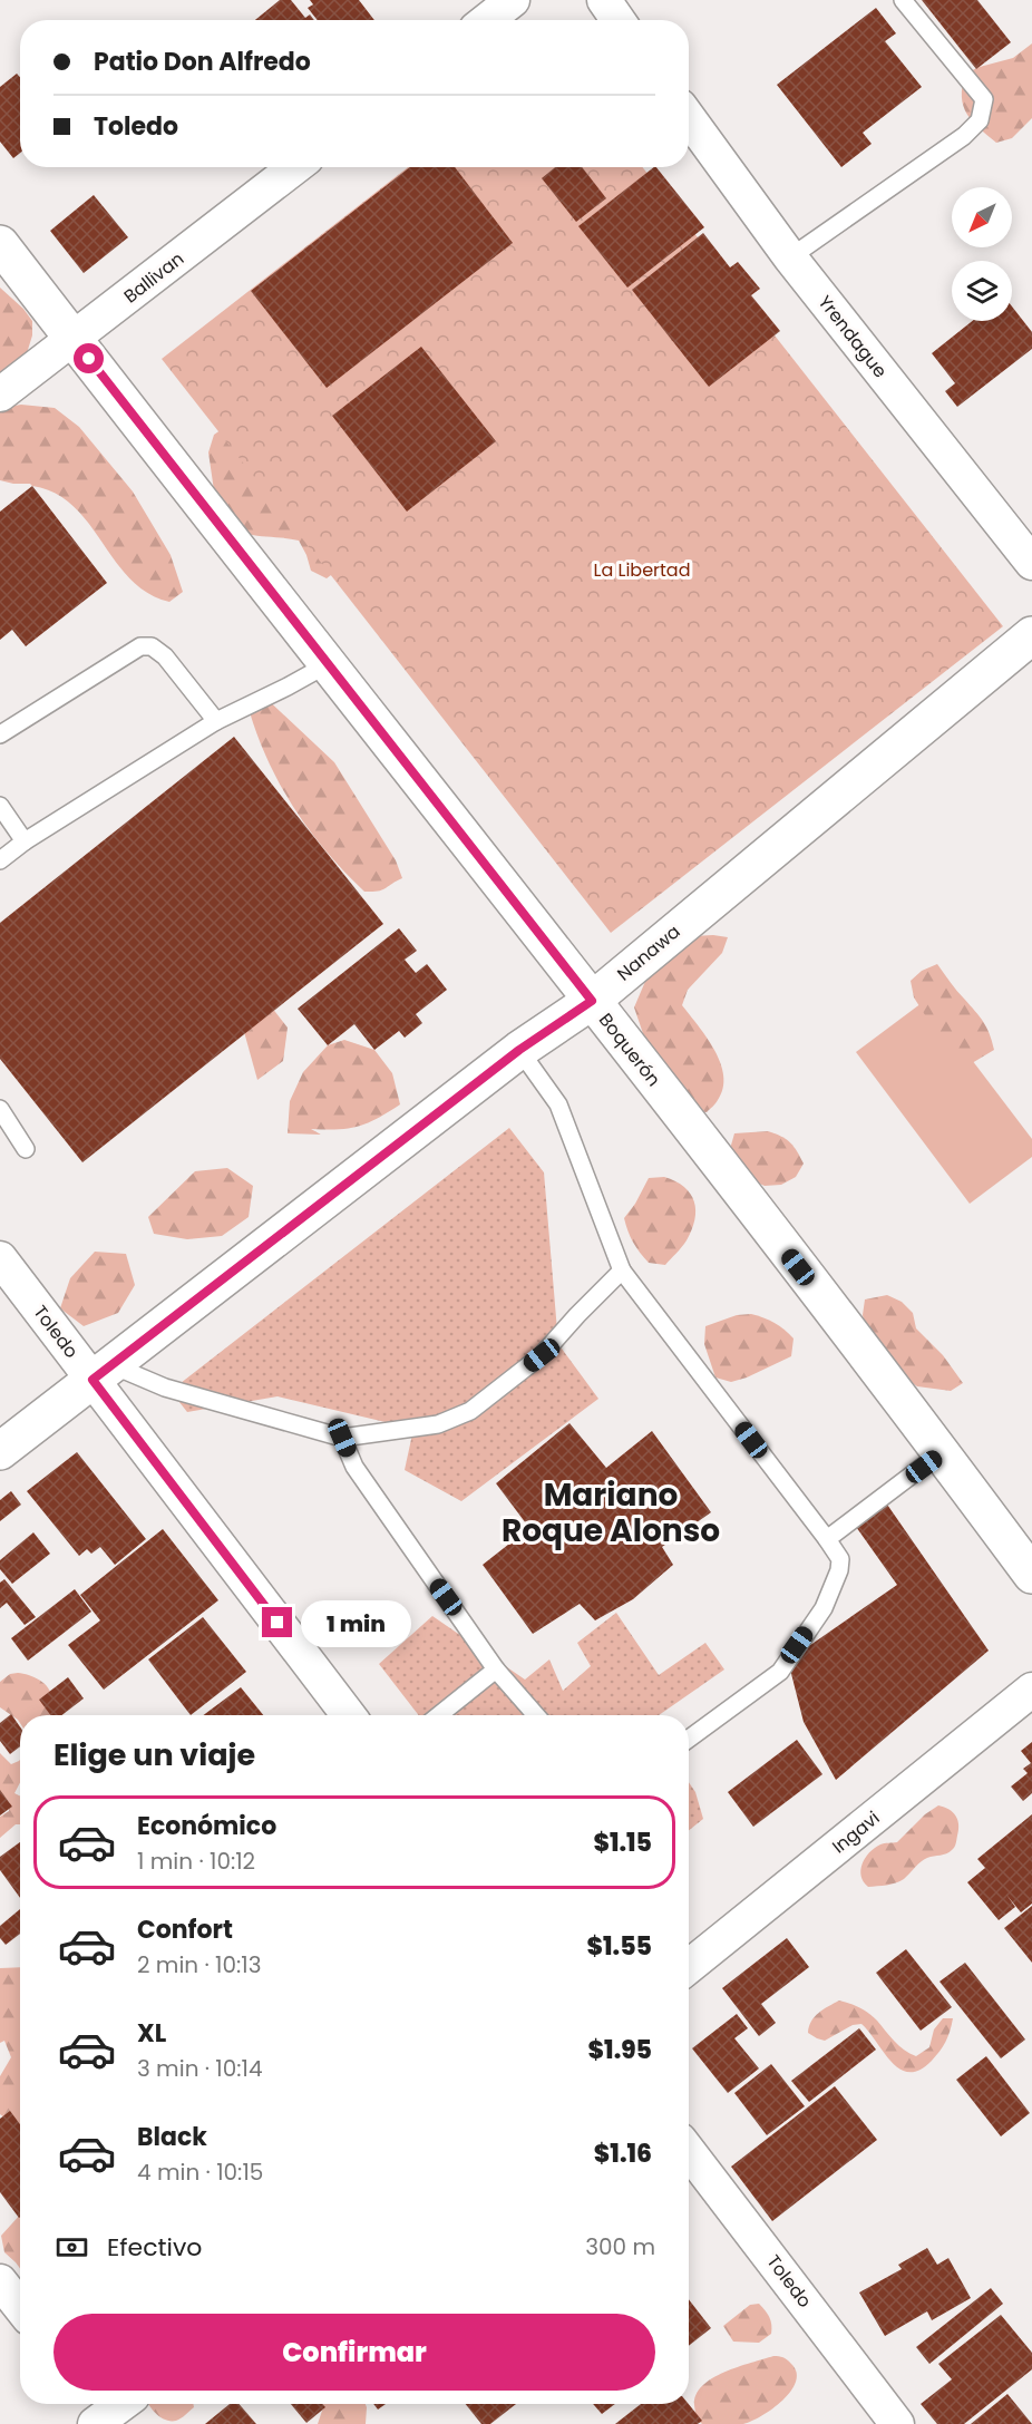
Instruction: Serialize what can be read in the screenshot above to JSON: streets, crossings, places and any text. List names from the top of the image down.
{
  "streets": {
    "street": [
      "Ballivan",
      "Yrendague",
      "Nanawa",
      "Boquerón",
      "Toledo",
      "Ingavi"
    ]
  },
  "crossings": [
    ["Ballivan", "Boquerón"],
    ["Nanawa", "Boquerón"],
    ["Nanawa", "Toledo"]
  ],
  "districts": ["Mariano Roque Alonso"],
  "parks": ["La Libertad"],
  "north": "bottom left",
  "page": {
    "banner": ["Patio Don Alfredo", "Toledo"],
    "bubble": "1 min",
    "heading": "Elige un viaje",
    "list": [
      {
        "name": "Económico",
        "note": "1 min · 10:12",
        "value": "$1.15"
      },
      {
        "name": "Confort",
        "note": "2 min · 10:13",
        "value": "$1.55"
      },
      {
        "name": "XL",
        "note": "3 min · 10:14",
        "value": "$1.95"
      },
      {
        "name": "Black",
        "note": "4 min · 10:15",
        "value": "$1.16"
      }
    ],
    "pay": ["Efectivo", "300 m"],
    "buttons": "Confirmar"
  }
}
